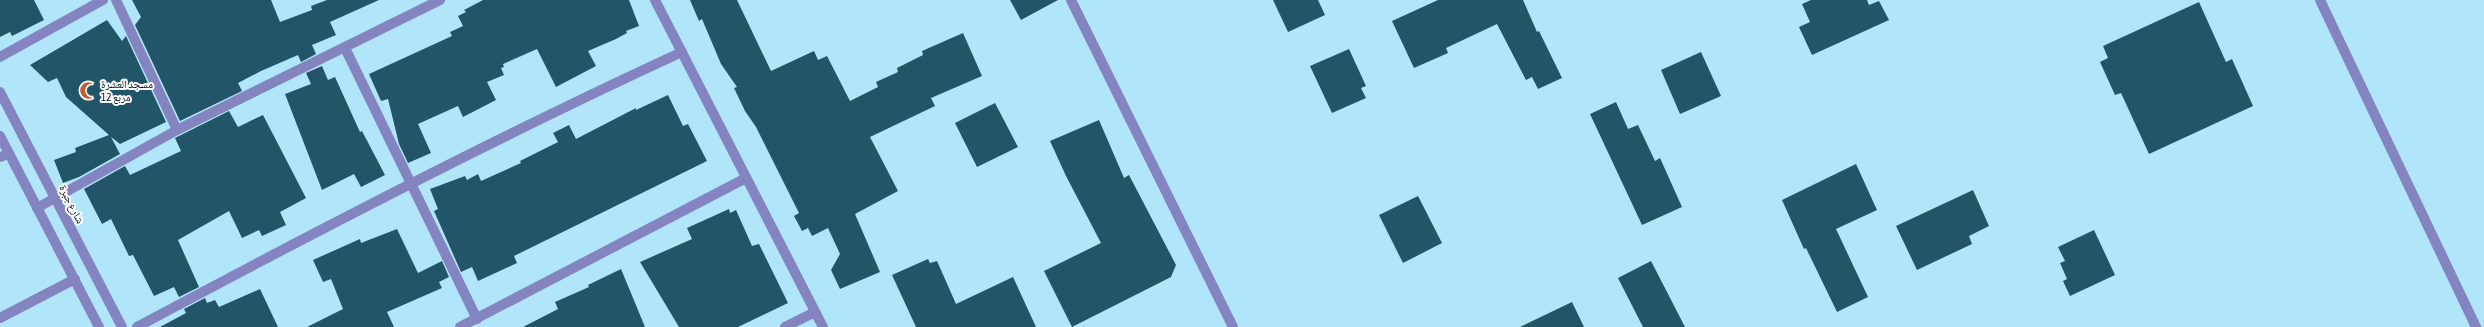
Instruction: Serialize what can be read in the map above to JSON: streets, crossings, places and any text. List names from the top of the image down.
{
  "streets": {
    "street": ["شارع جبرة"]
  },
  "places": {
    "mosque": ["مسجد العشرة مربع 12"]
  }
}
